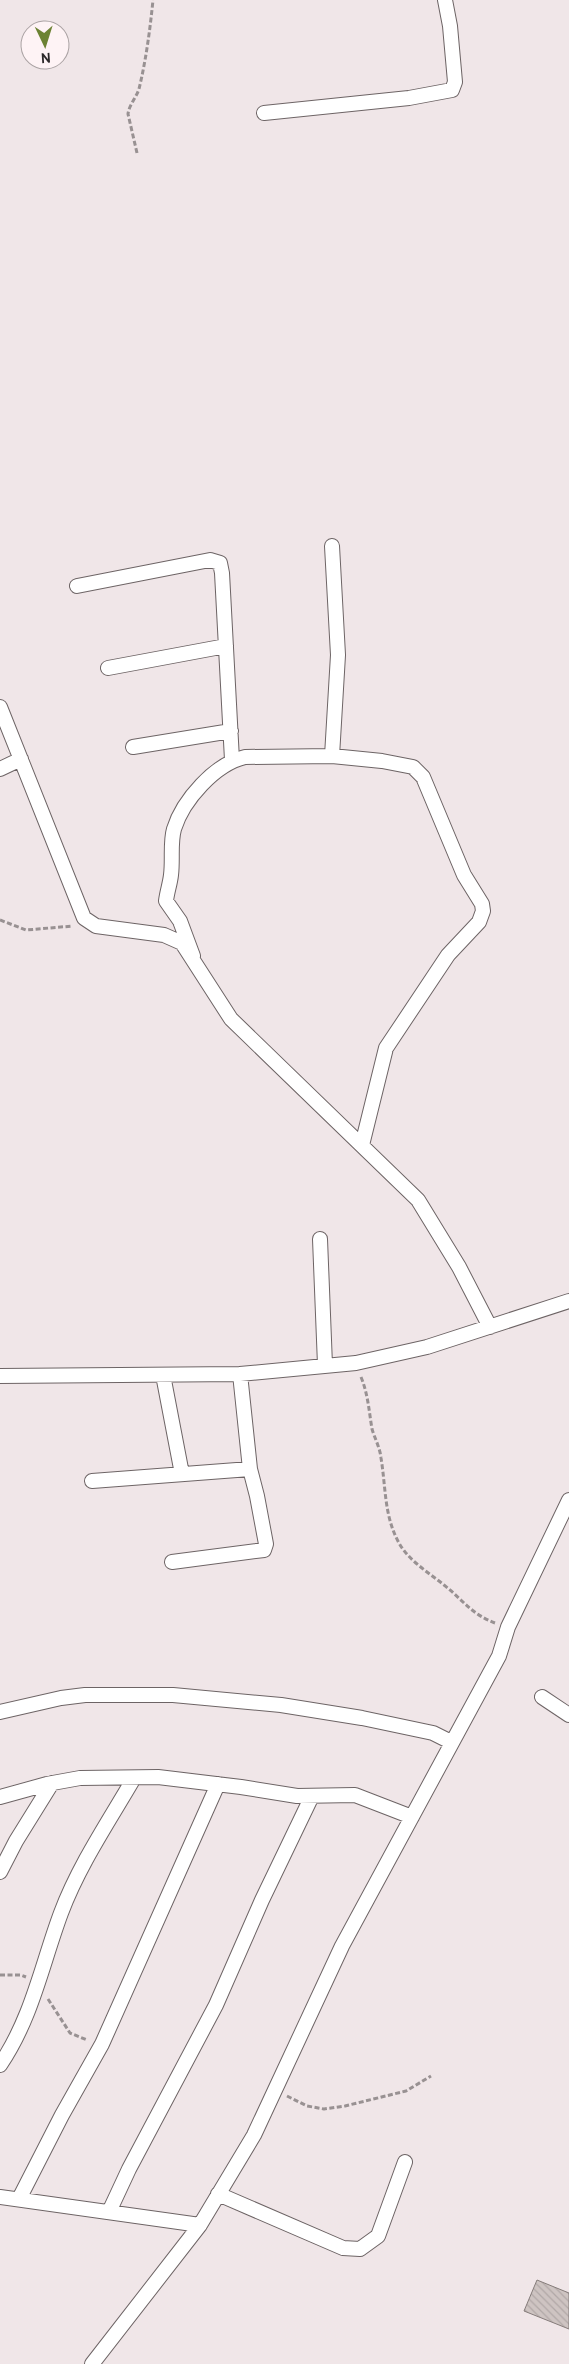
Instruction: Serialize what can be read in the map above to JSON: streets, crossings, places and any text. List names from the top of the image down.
{
  "north": "bottom"
}
